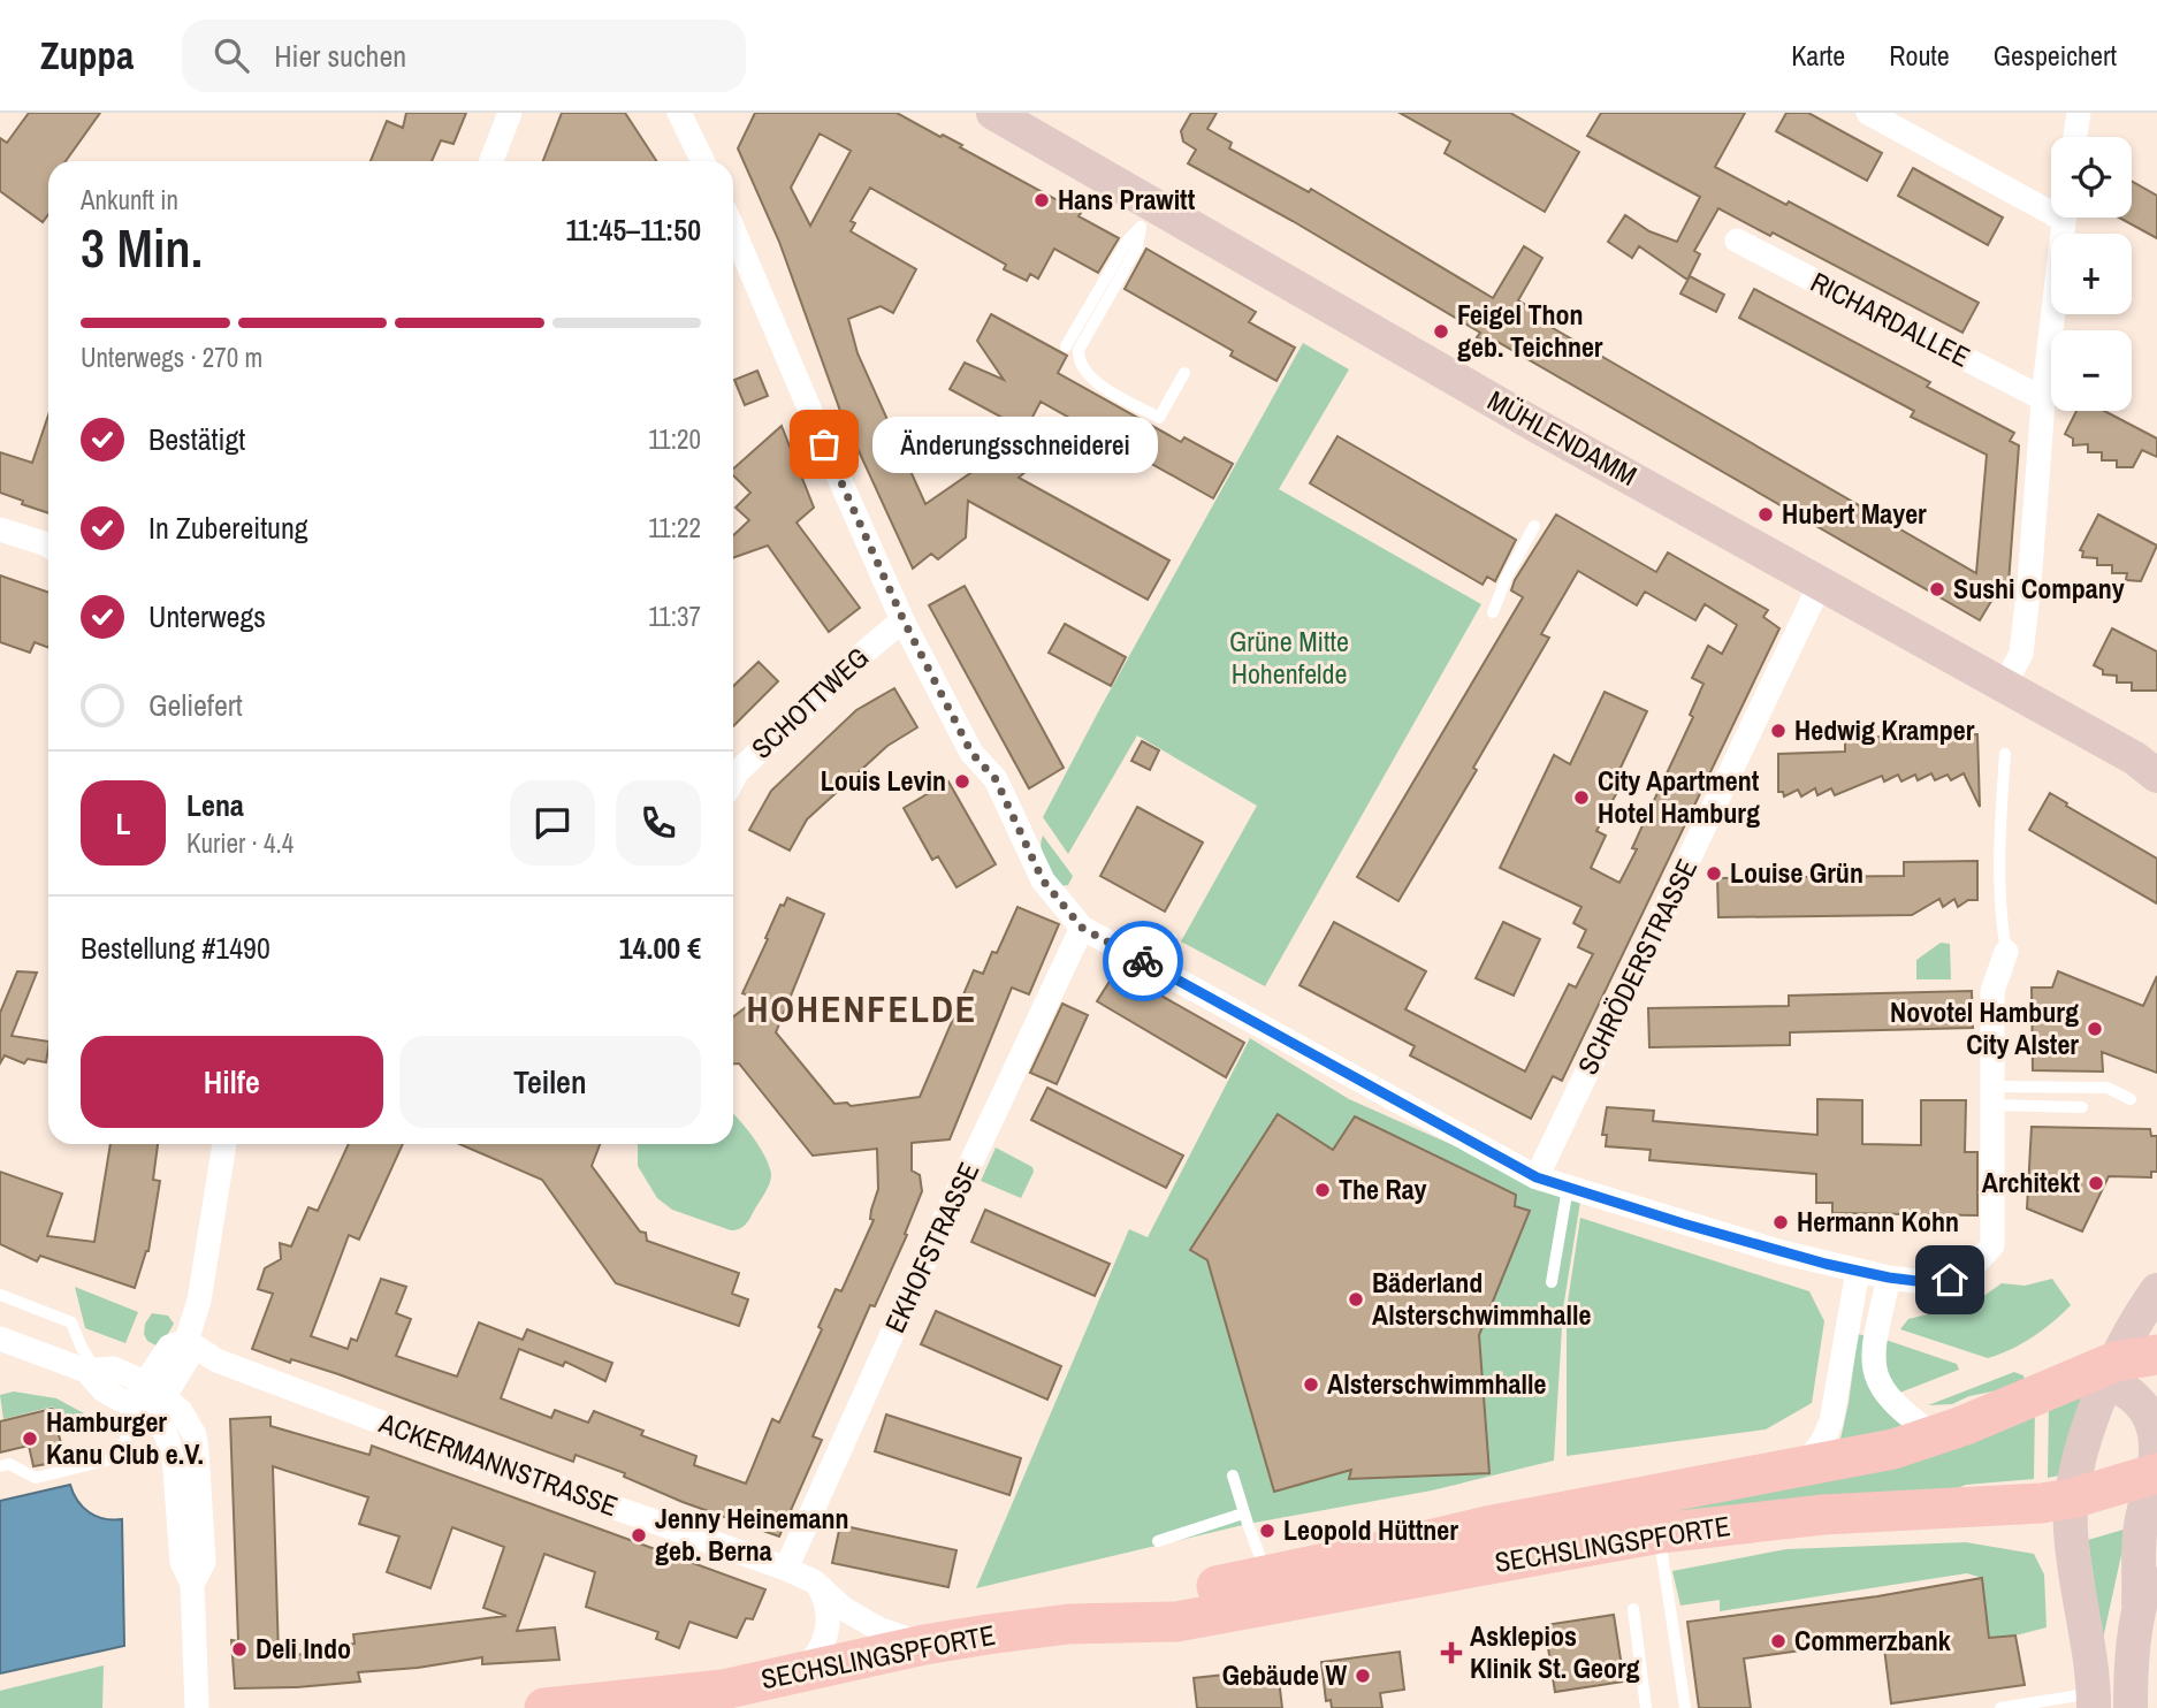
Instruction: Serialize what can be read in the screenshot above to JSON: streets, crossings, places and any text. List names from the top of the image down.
{
  "streets": {
    "main road": ["MÜHLENDAMM", "SECHSLINGSPFORTE"],
    "street": [
      "RICHARDALLEE",
      "SCHOTTWEG",
      "SCHRÖDERSTRASSE",
      "EKHOFSTRASSE",
      "ACKERMANNSTRASSE"
    ]
  },
  "crossings": [
    ["MÜHLENDAMM", "SCHRÖDERSTRASSE"],
    ["EKHOFSTRASSE", "ACKERMANNSTRASSE"],
    ["ACKERMANNSTRASSE", "SECHSLINGSPFORTE"]
  ],
  "districts": ["HOHENFELDE"],
  "parks": ["Grüne Mitte Hohenfelde"],
  "places": {
    "other": [
      "Hans Prawitt",
      "Feigel Thon geb. Teichner",
      "Änderungsschneiderei",
      "Hubert Mayer",
      "Sushi Company",
      "Hedwig Kramper",
      "Louis Levin",
      "City Apartment Hotel Hamburg",
      "Louise Grün",
      "Novotel Hamburg City Alster",
      "Architekt",
      "The Ray",
      "Hermann Kohn",
      "Bäderland Alsterschwimmhalle",
      "Alsterschwimmhalle",
      "Hamburger Kanu Club e.V.",
      "Leopold Hüttner",
      "Jenny Heinemann geb. Berna",
      "Commerzbank",
      "Deli Indo",
      "Gebäude W"
    ],
    "health": ["Asklepios Klinik St. Georg"]
  },
  "page": {
    "header": "Zuppa",
    "search": "Hier suchen",
    "nav": ["Karte", "Route", "Gespeichert"],
    "map_buttons": ["+", "−"],
    "heading": ["3 Min.", "Ankunft in", "11:45–11:50"],
    "panel": [
      "Lena",
      "Kurier · 4.4",
      "Bestellung #1490",
      "14.00 €"
    ],
    "bar": "Unterwegs · 270 m",
    "list": [
      ["Bestätigt", "11:20"],
      ["In Zubereitung", "11:22"],
      ["Unterwegs", "11:37"],
      "Geliefert"
    ],
    "bubble": "Änderungsschneiderei",
    "round": "L",
    "buttons": ["Hilfe", "Teilen"]
  }
}
